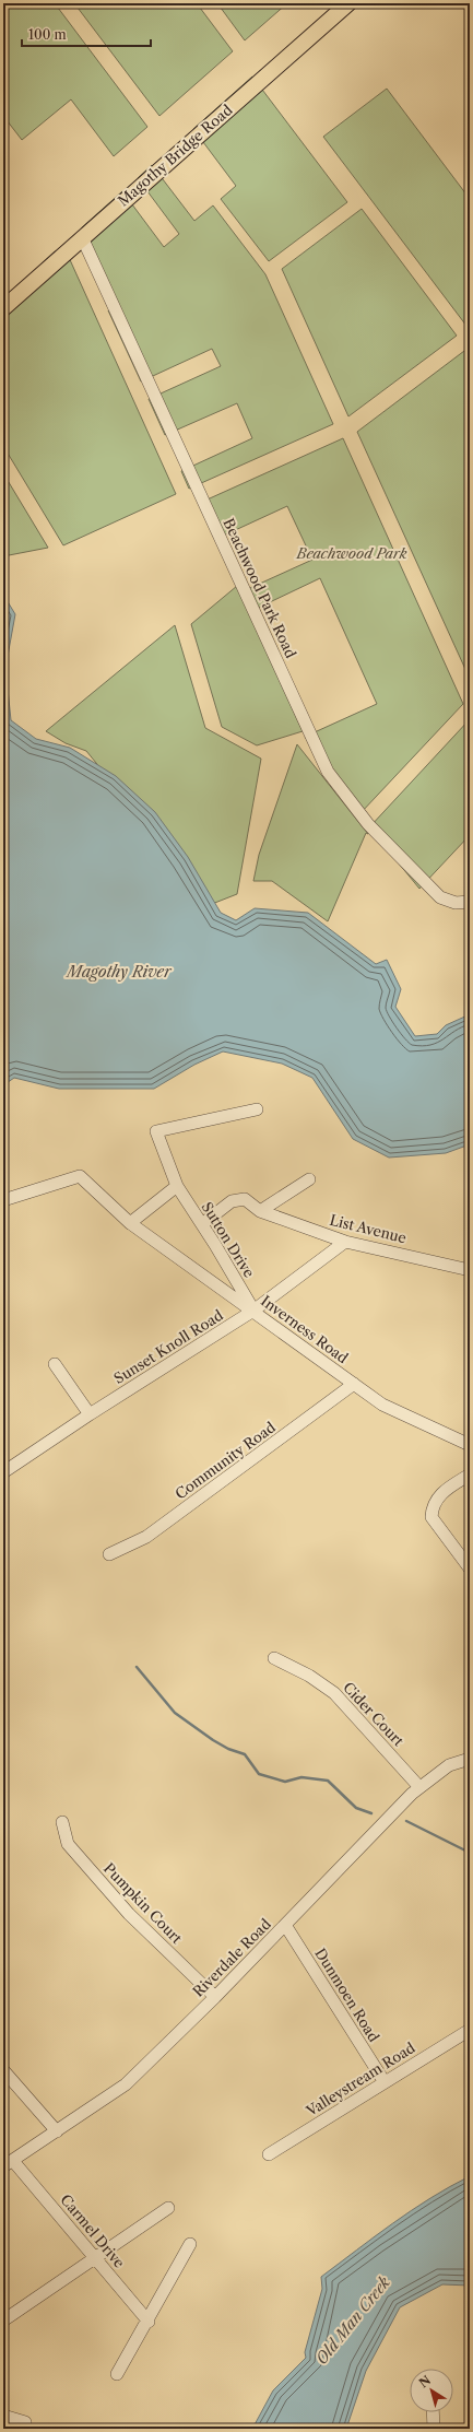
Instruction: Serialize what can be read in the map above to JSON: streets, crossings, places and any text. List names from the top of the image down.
{
  "streets": {
    "main road": ["Magothy Bridge Road"],
    "street": [
      "Beachwood Park Road",
      "List Avenue",
      "Sutton Drive",
      "Inverness Road",
      "Sunset Knoll Road",
      "Community Road",
      "Cider Court",
      "Pumpkin Court",
      "Riverdale Road",
      "Dunmoen Road",
      "Valleystream Road",
      "Carmel Drive"
    ]
  },
  "crossings": [
    ["Magothy Bridge Road", "Beachwood Park Road"],
    ["List Avenue", "Sutton Drive"],
    ["List Avenue", "Sunset Knoll Road"],
    ["Sutton Drive", "Inverness Road"],
    ["Sutton Drive", "Sunset Knoll Road"],
    ["Inverness Road", "Sunset Knoll Road"],
    ["Inverness Road", "Community Road"],
    ["Cider Court", "Riverdale Road"],
    ["Pumpkin Court", "Riverdale Road"],
    ["Riverdale Road", "Dunmoen Road"],
    ["Riverdale Road", "Carmel Drive"],
    ["Dunmoen Road", "Valleystream Road"]
  ],
  "water": ["Magothy River", "Old Man Creek"],
  "parks": ["Beachwood Park"],
  "scale_bar": "100 m",
  "north": "top left"
}
